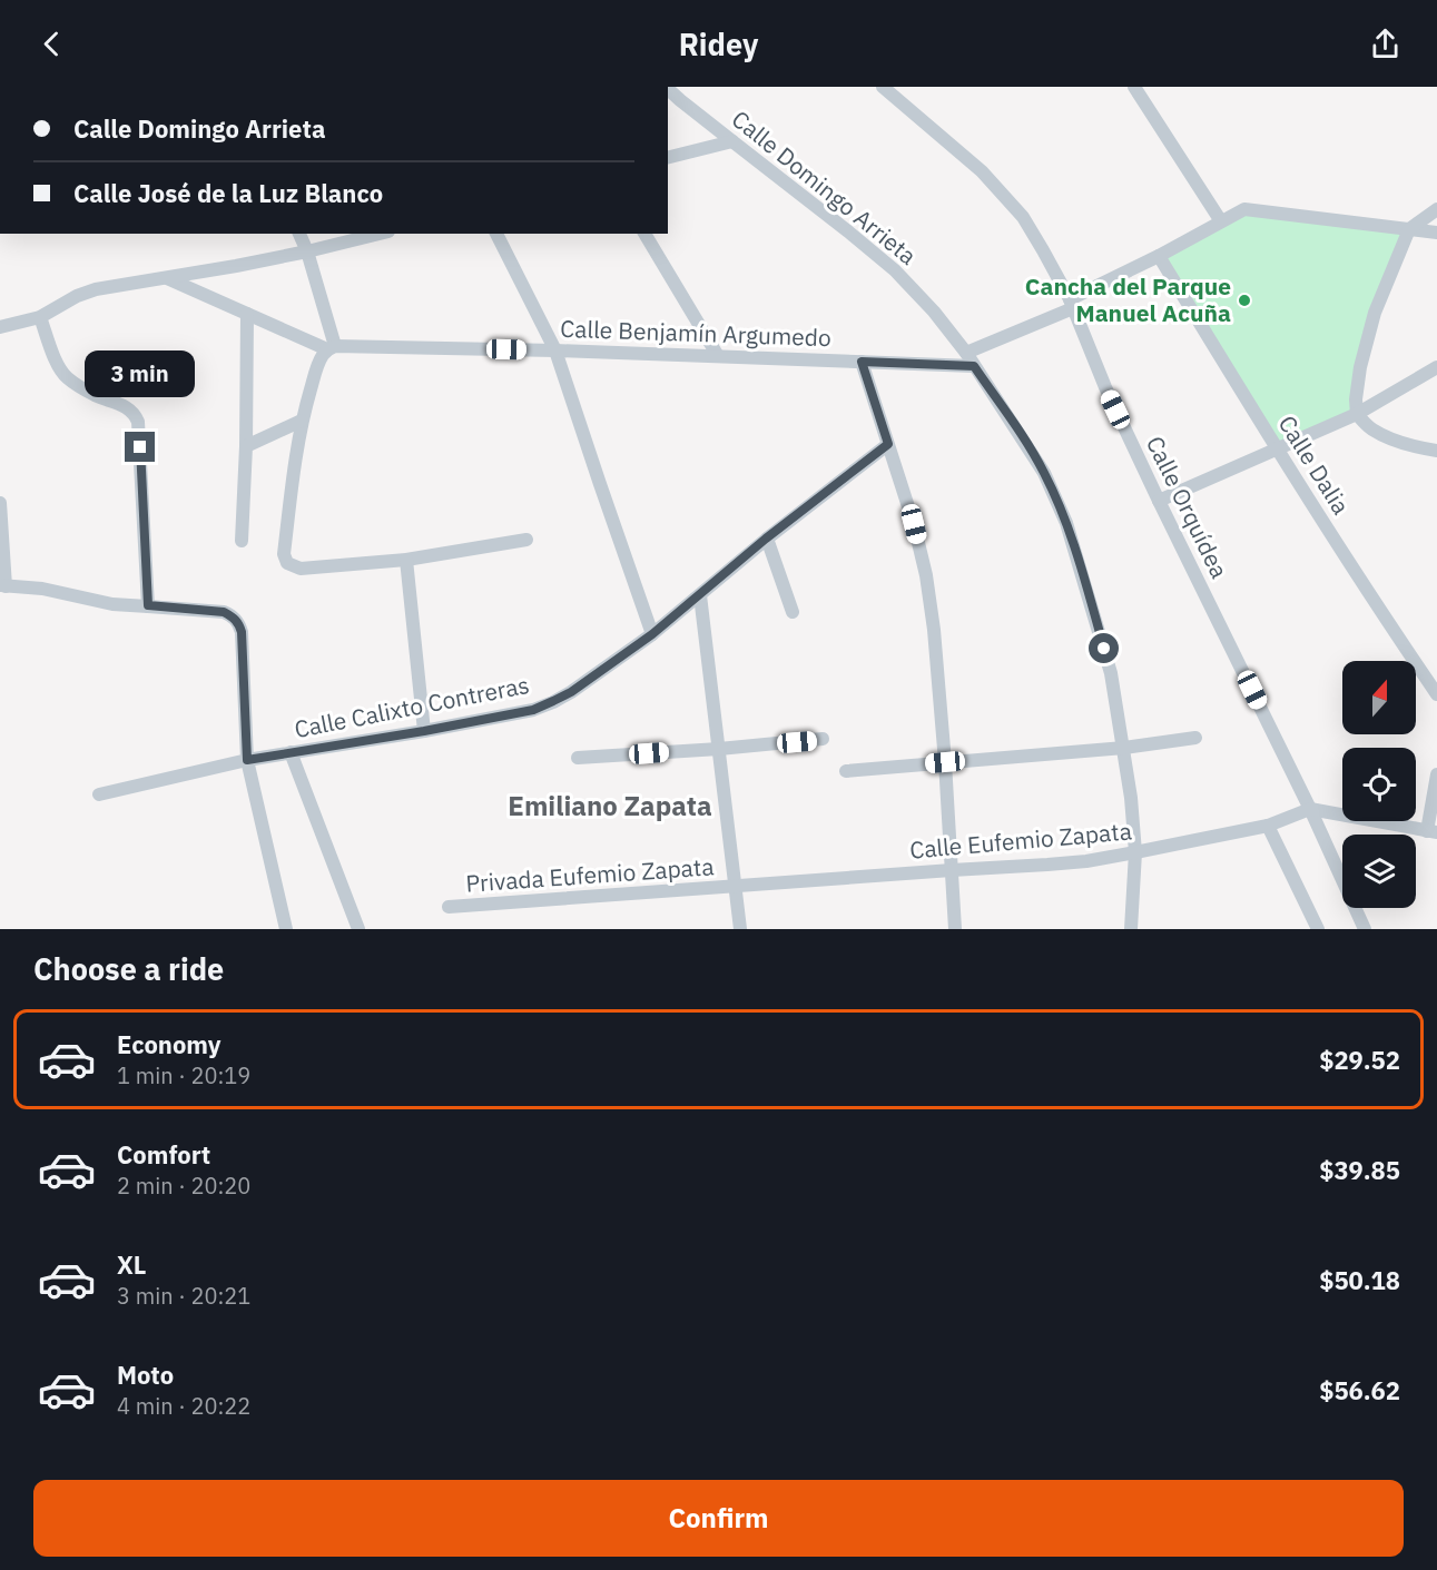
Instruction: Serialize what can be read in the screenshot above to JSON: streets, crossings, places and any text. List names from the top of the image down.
{
  "streets": {
    "street": [
      "Calle Domingo Arrieta",
      "Calle Benjamín Argumedo",
      "Calle Dalia",
      "Calle Orquídea",
      "Calle Calixto Contreras",
      "Calle Eufemio Zapata",
      "Privada Eufemio Zapata"
    ]
  },
  "crossings": [
    ["Calle Domingo Arrieta", "Calle Benjamín Argumedo"],
    ["Calle Domingo Arrieta", "Calle Eufemio Zapata"],
    ["Calle Orquídea", "Calle Eufemio Zapata"],
    ["Calle Eufemio Zapata", "Privada Eufemio Zapata"]
  ],
  "districts": ["Emiliano Zapata"],
  "places": ["Cancha del Parque Manuel Acuña"],
  "north": "top",
  "page": {
    "header": "Ridey",
    "banner": ["Calle Domingo Arrieta", "Calle José de la Luz Blanco"],
    "bubble": "3 min",
    "heading": "Choose a ride",
    "list": [
      {
        "name": "Economy",
        "note": "1 min · 20:19",
        "value": "$29.52"
      },
      {
        "name": "Comfort",
        "note": "2 min · 20:20",
        "value": "$39.85"
      },
      {
        "name": "XL",
        "note": "3 min · 20:21",
        "value": "$50.18"
      },
      {
        "name": "Moto",
        "note": "4 min · 20:22",
        "value": "$56.62"
      }
    ],
    "buttons": "Confirm"
  }
}
